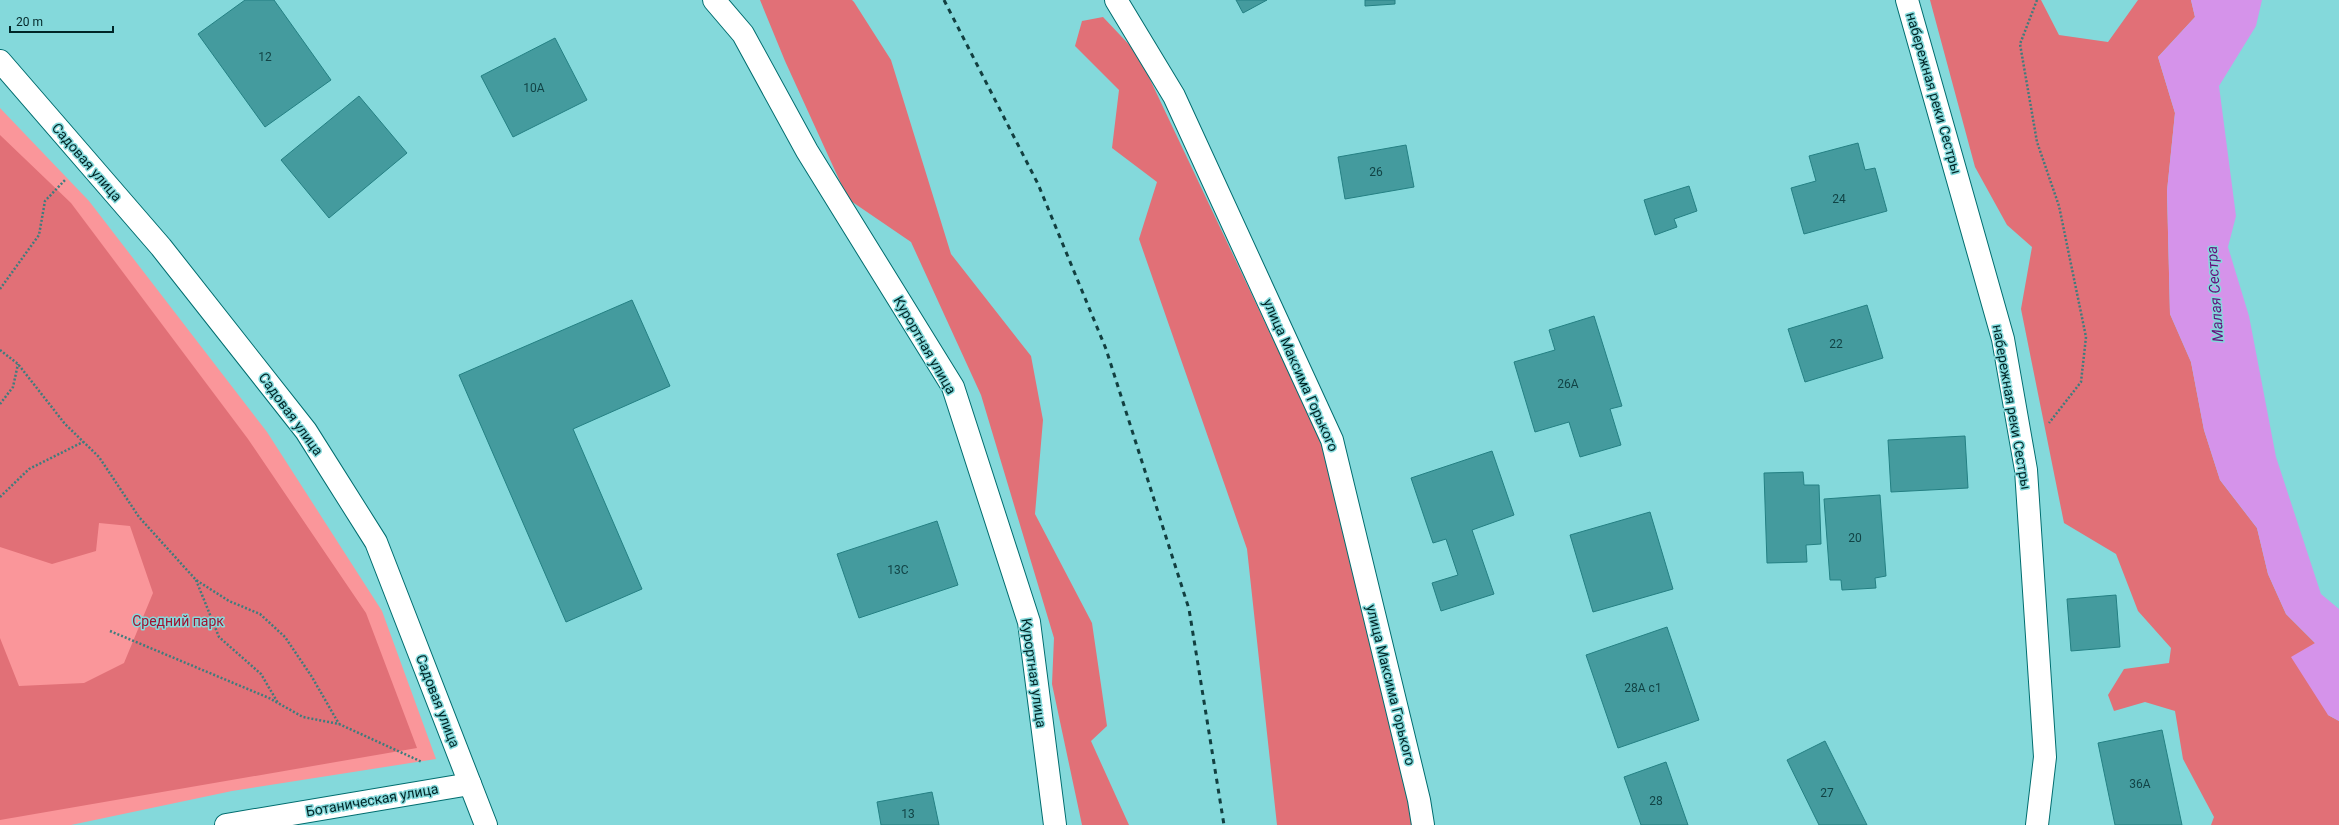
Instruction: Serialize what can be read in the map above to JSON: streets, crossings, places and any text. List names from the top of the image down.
{
  "streets": {
    "street": [
      "набережная реки Сестры",
      "Садовая улица",
      "Курортная улица",
      "улица Максима Горького",
      "Ботаническая улица"
    ]
  },
  "crossings": [
    ["Садовая улица", "Ботаническая улица"]
  ],
  "water": ["Малая Сестра"],
  "parks": ["Средний парк"],
  "house_numbers": [
    "12",
    "10А",
    "26",
    "24",
    "22",
    "26А",
    "20",
    "13С",
    "28А с1",
    "36А",
    "27",
    "28",
    "13"
  ],
  "scale_bar": "20 m"
}
